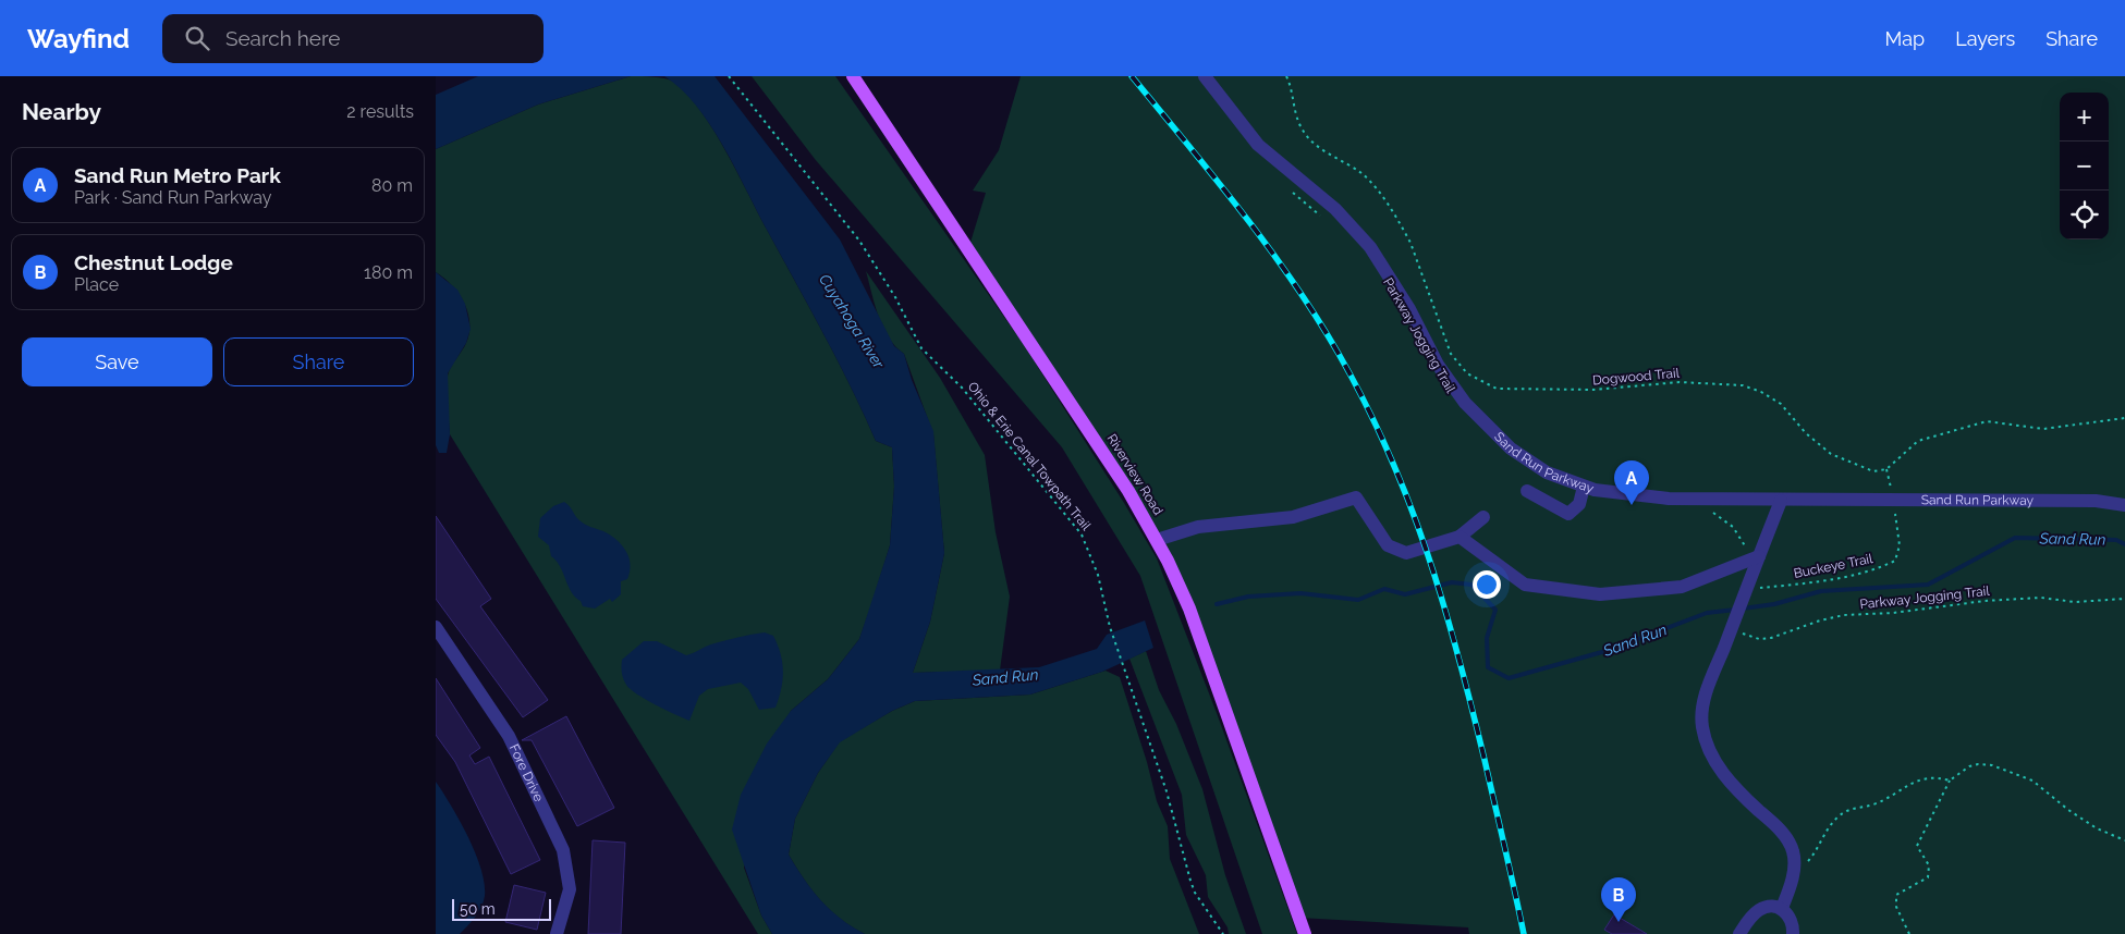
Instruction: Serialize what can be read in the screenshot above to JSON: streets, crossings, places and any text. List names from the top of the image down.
{
  "streets": {
    "main road": ["Riverview Road"],
    "street": ["Sand Run Parkway", "Fore Drive"],
    "path": [
      "Parkway Jogging Trail",
      "Dogwood Trail",
      "Ohio & Erie Canal Towpath Trail",
      "Buckeye Trail"
    ]
  },
  "crossings": [
    ["Dogwood Trail", "Buckeye Trail"],
    ["Sand Run Parkway", "Buckeye Trail"]
  ],
  "water": ["Cuyahoga River", "Sand Run"],
  "scale_bar": "50 m",
  "page": {
    "header": "Wayfind",
    "search": "Search here",
    "nav": ["Map", "Layers", "Share"],
    "heading": ["Nearby", "2 results"],
    "map_buttons": ["+", "−"],
    "list": [
      {
        "mark": "A",
        "name": "Sand Run Metro Park",
        "note": "Park · Sand Run Parkway",
        "value": "80 m"
      },
      {
        "mark": "B",
        "name": "Chestnut Lodge",
        "note": "Place",
        "value": "180 m"
      }
    ],
    "buttons": ["Save", "Share"],
    "pins": ["A", "B"],
    "scale": "50 m"
  }
}
